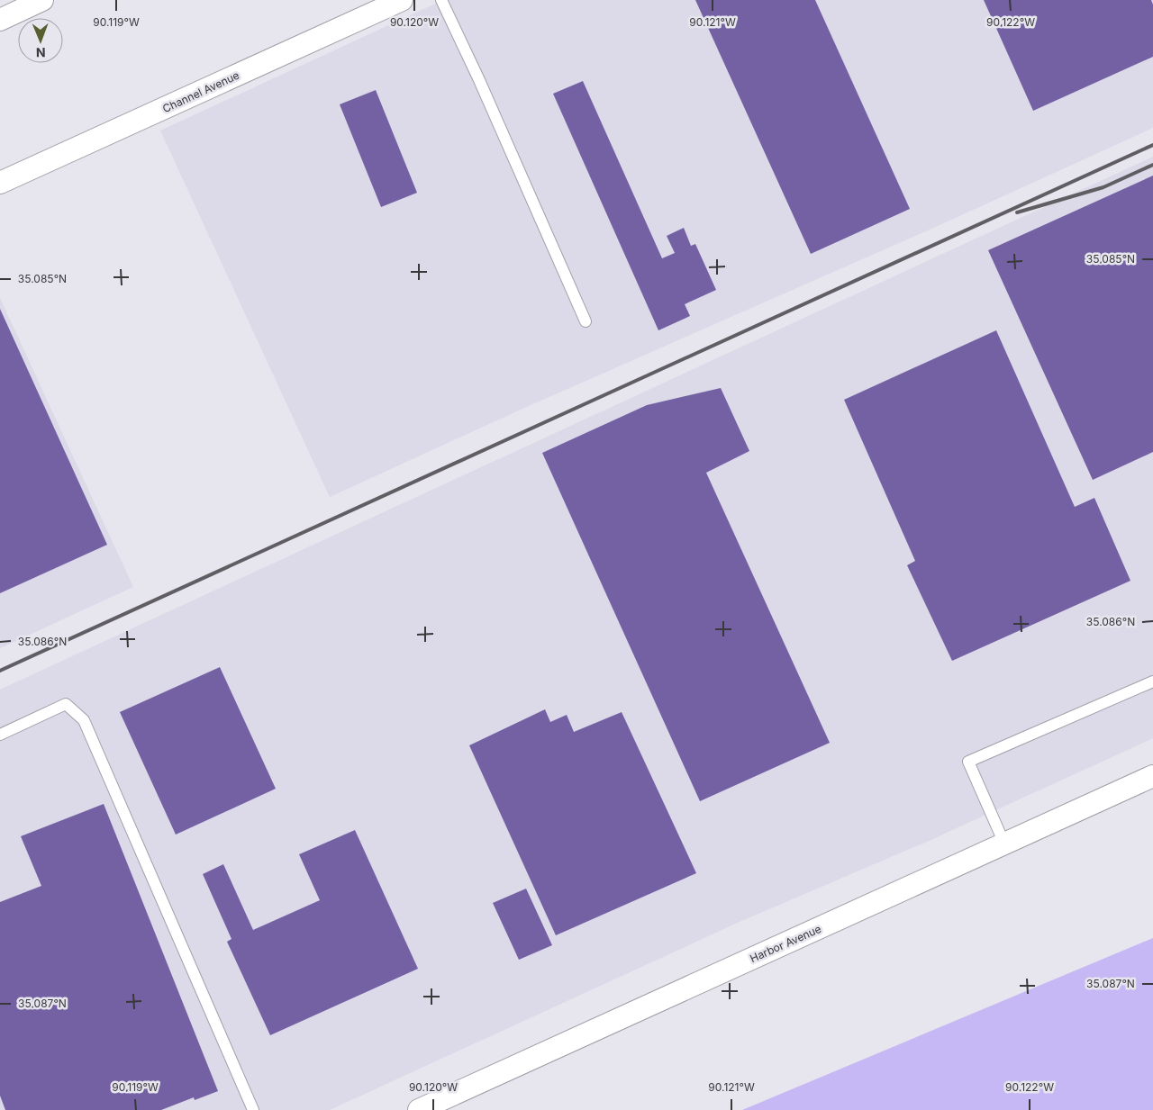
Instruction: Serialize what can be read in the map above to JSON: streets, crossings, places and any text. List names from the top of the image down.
{
  "streets": {
    "street": ["Channel Avenue", "Harbor Avenue"]
  },
  "north": "bottom",
  "coordinates": [
    "90.119°W",
    "90.120°W",
    "90.121°W",
    "90.122°W",
    "35.085°N",
    "35.086°N",
    "35.087°N"
  ]
}
